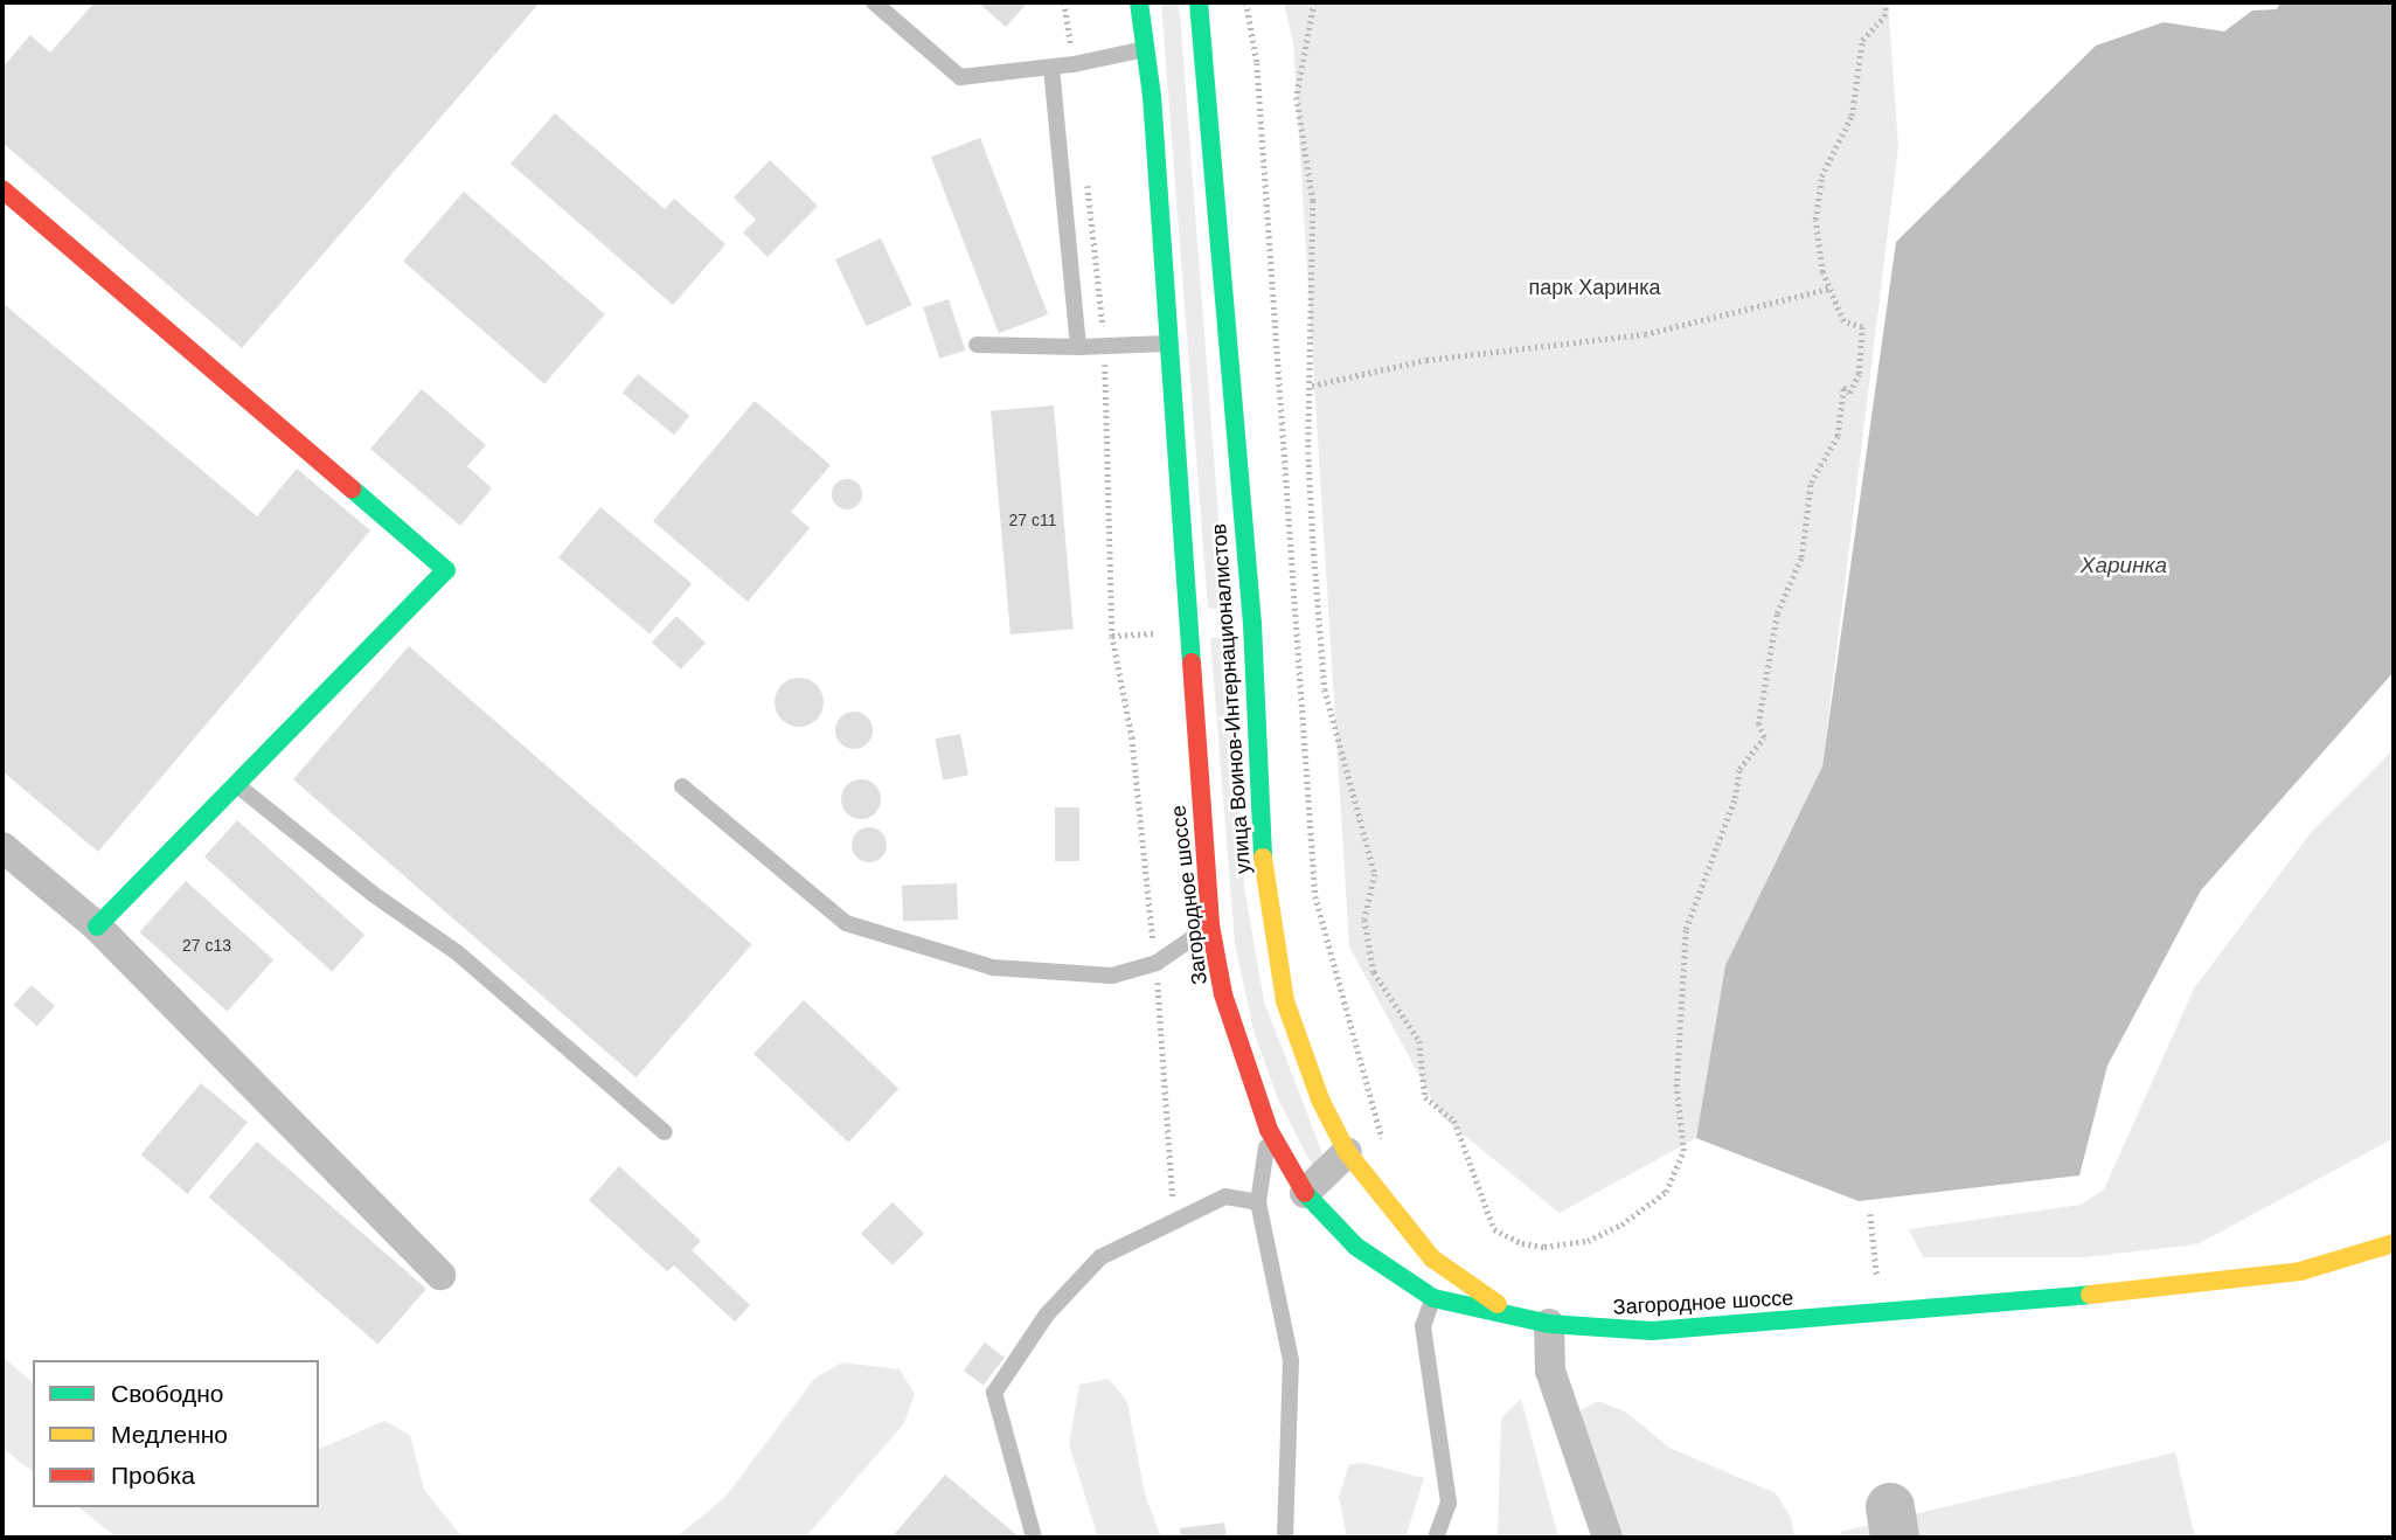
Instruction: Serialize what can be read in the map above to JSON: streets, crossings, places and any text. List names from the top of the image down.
{
  "streets": {
    "main road": ["улица Воинов-Интернационалистов", "Загородное шоссе"]
  },
  "crossings": [
    ["улица Воинов-Интернационалистов", "Загородное шоссе"]
  ],
  "water": ["Харинка"],
  "parks": ["парк Харинка"],
  "house_numbers": ["27 с11", "27 с13"],
  "legend": ["Свободно", "Медленно", "Пробка"]
}
